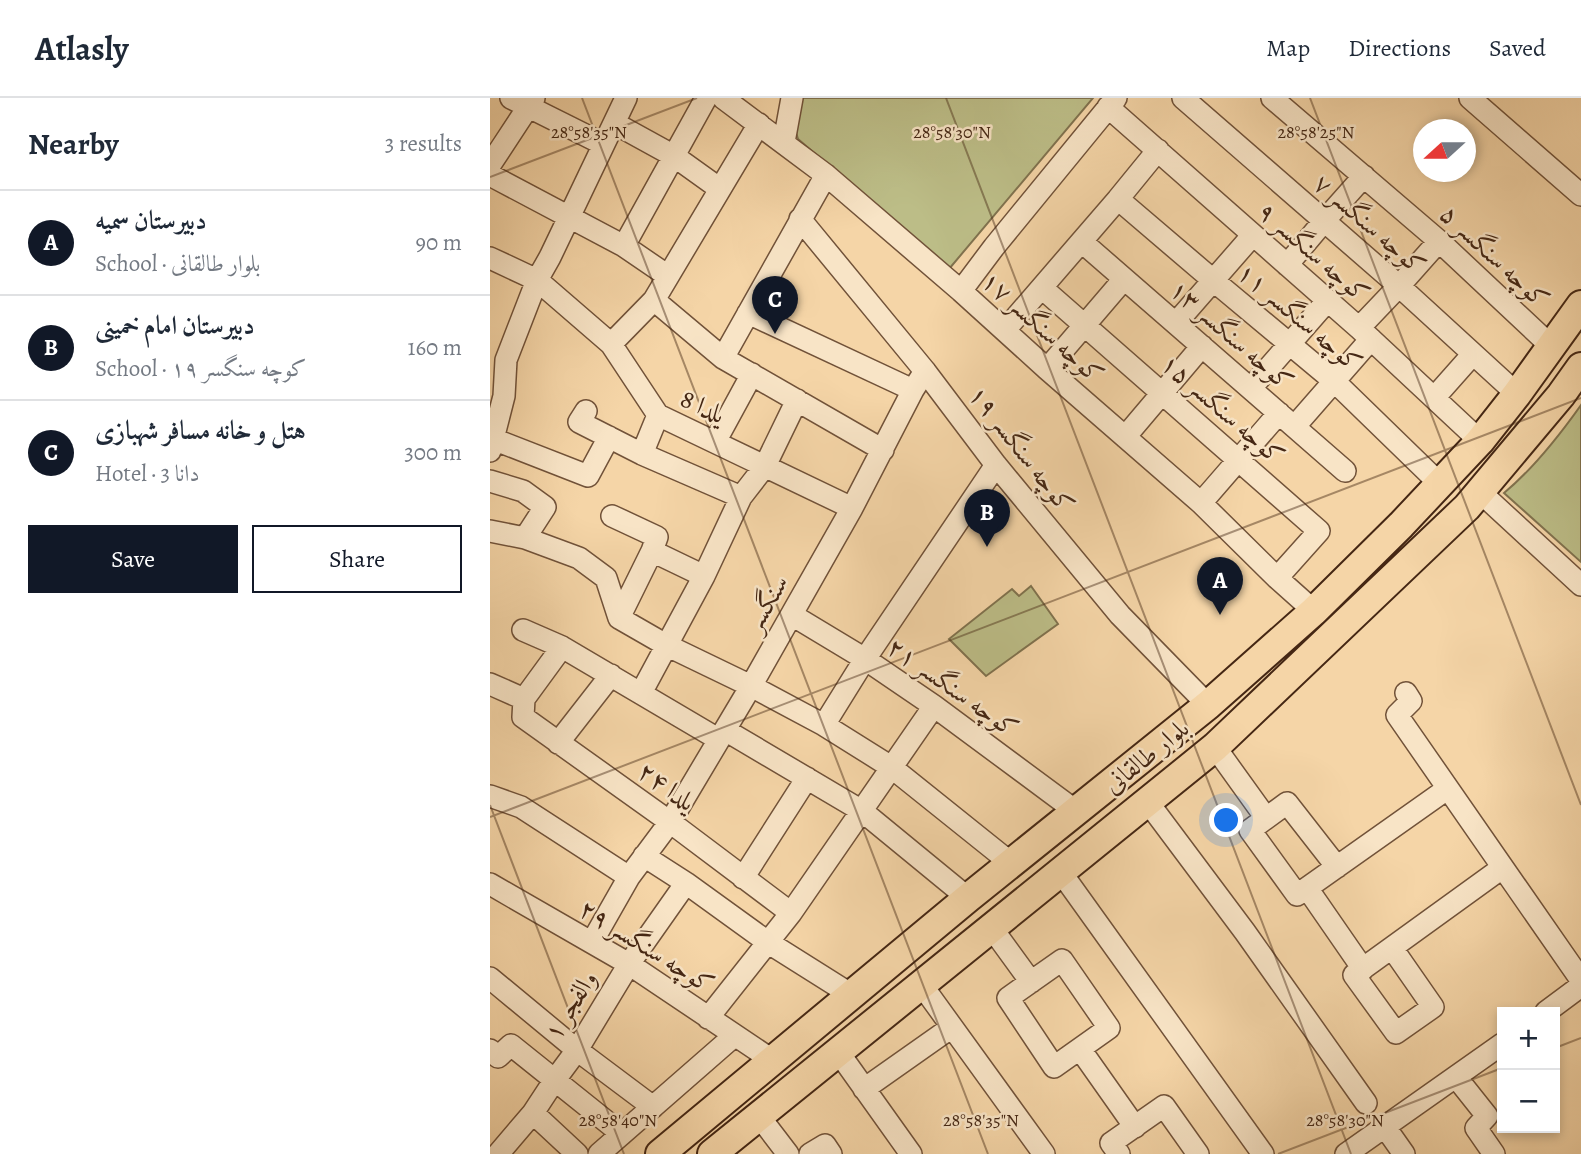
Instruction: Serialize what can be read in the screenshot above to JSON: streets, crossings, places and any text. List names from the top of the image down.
{
  "streets": {
    "main road": ["بلوار طالقانی"],
    "street": [
      "کوچه سنگسر ۷",
      "کوچه سنگسر ۹",
      "کوچه سنگسر ۵",
      "کوچه سنگسر ۱۱",
      "کوچه سنگسر ۱۷",
      "کوچه سنگسر ۱۳",
      "یلدا 8",
      "کوچه سنگسر ۱۵",
      "کوچه سنگسر ۱۹",
      "سنگسر",
      "کوچه سنگسر ۲۱",
      "یلدا ۲۴",
      "کوچه سنگسر ۲۹",
      "والفجر ۱"
    ]
  },
  "crossings": [
    ["کوچه سنگسر ۷", "بلوار طالقانی"],
    ["کوچه سنگسر ۹", "بلوار طالقانی"],
    ["کوچه سنگسر ۵", "بلوار طالقانی"],
    ["کوچه سنگسر ۱۱", "بلوار طالقانی"],
    ["کوچه سنگسر ۱۷", "کوچه سنگسر ۱۵"],
    ["کوچه سنگسر ۱۷", "بلوار طالقانی"],
    ["یلدا 8", "سنگسر"],
    ["کوچه سنگسر ۱۹", "سنگسر"],
    ["کوچه سنگسر ۱۹", "بلوار طالقانی"],
    ["سنگسر", "کوچه سنگسر ۲۱"],
    ["سنگسر", "یلدا ۲۴"],
    ["سنگسر", "کوچه سنگسر ۲۹"],
    ["کوچه سنگسر ۲۱", "بلوار طالقانی"],
    ["بلوار طالقانی", "کوچه سنگسر ۲۹"],
    ["کوچه سنگسر ۲۹", "والفجر ۱"]
  ],
  "north": "left",
  "page": {
    "header": "Atlasly",
    "nav": ["Map", "Directions", "Saved"],
    "heading": ["Nearby", "3 results"],
    "list": [
      {
        "mark": "A",
        "name": "دبیرستان سمیه",
        "note": "School · بلوار طالقانی",
        "value": "90 m"
      },
      {
        "mark": "B",
        "name": "دبیرستان امام خمینی",
        "note": "School · کوچه سنگسر ۱۹",
        "value": "160 m"
      },
      {
        "mark": "C",
        "name": "هتل و خانه مسافر شهبازی",
        "note": "Hotel · دانا 3",
        "value": "300 m"
      }
    ],
    "pins": ["C", "B", "A"],
    "buttons": ["Save", "Share"],
    "map_buttons": ["+", "−"]
  },
  "coordinates": [
    "28°58'35\"N",
    "28°58'30\"N",
    "28°58'25\"N",
    "28°58'40\"N"
  ]
}
